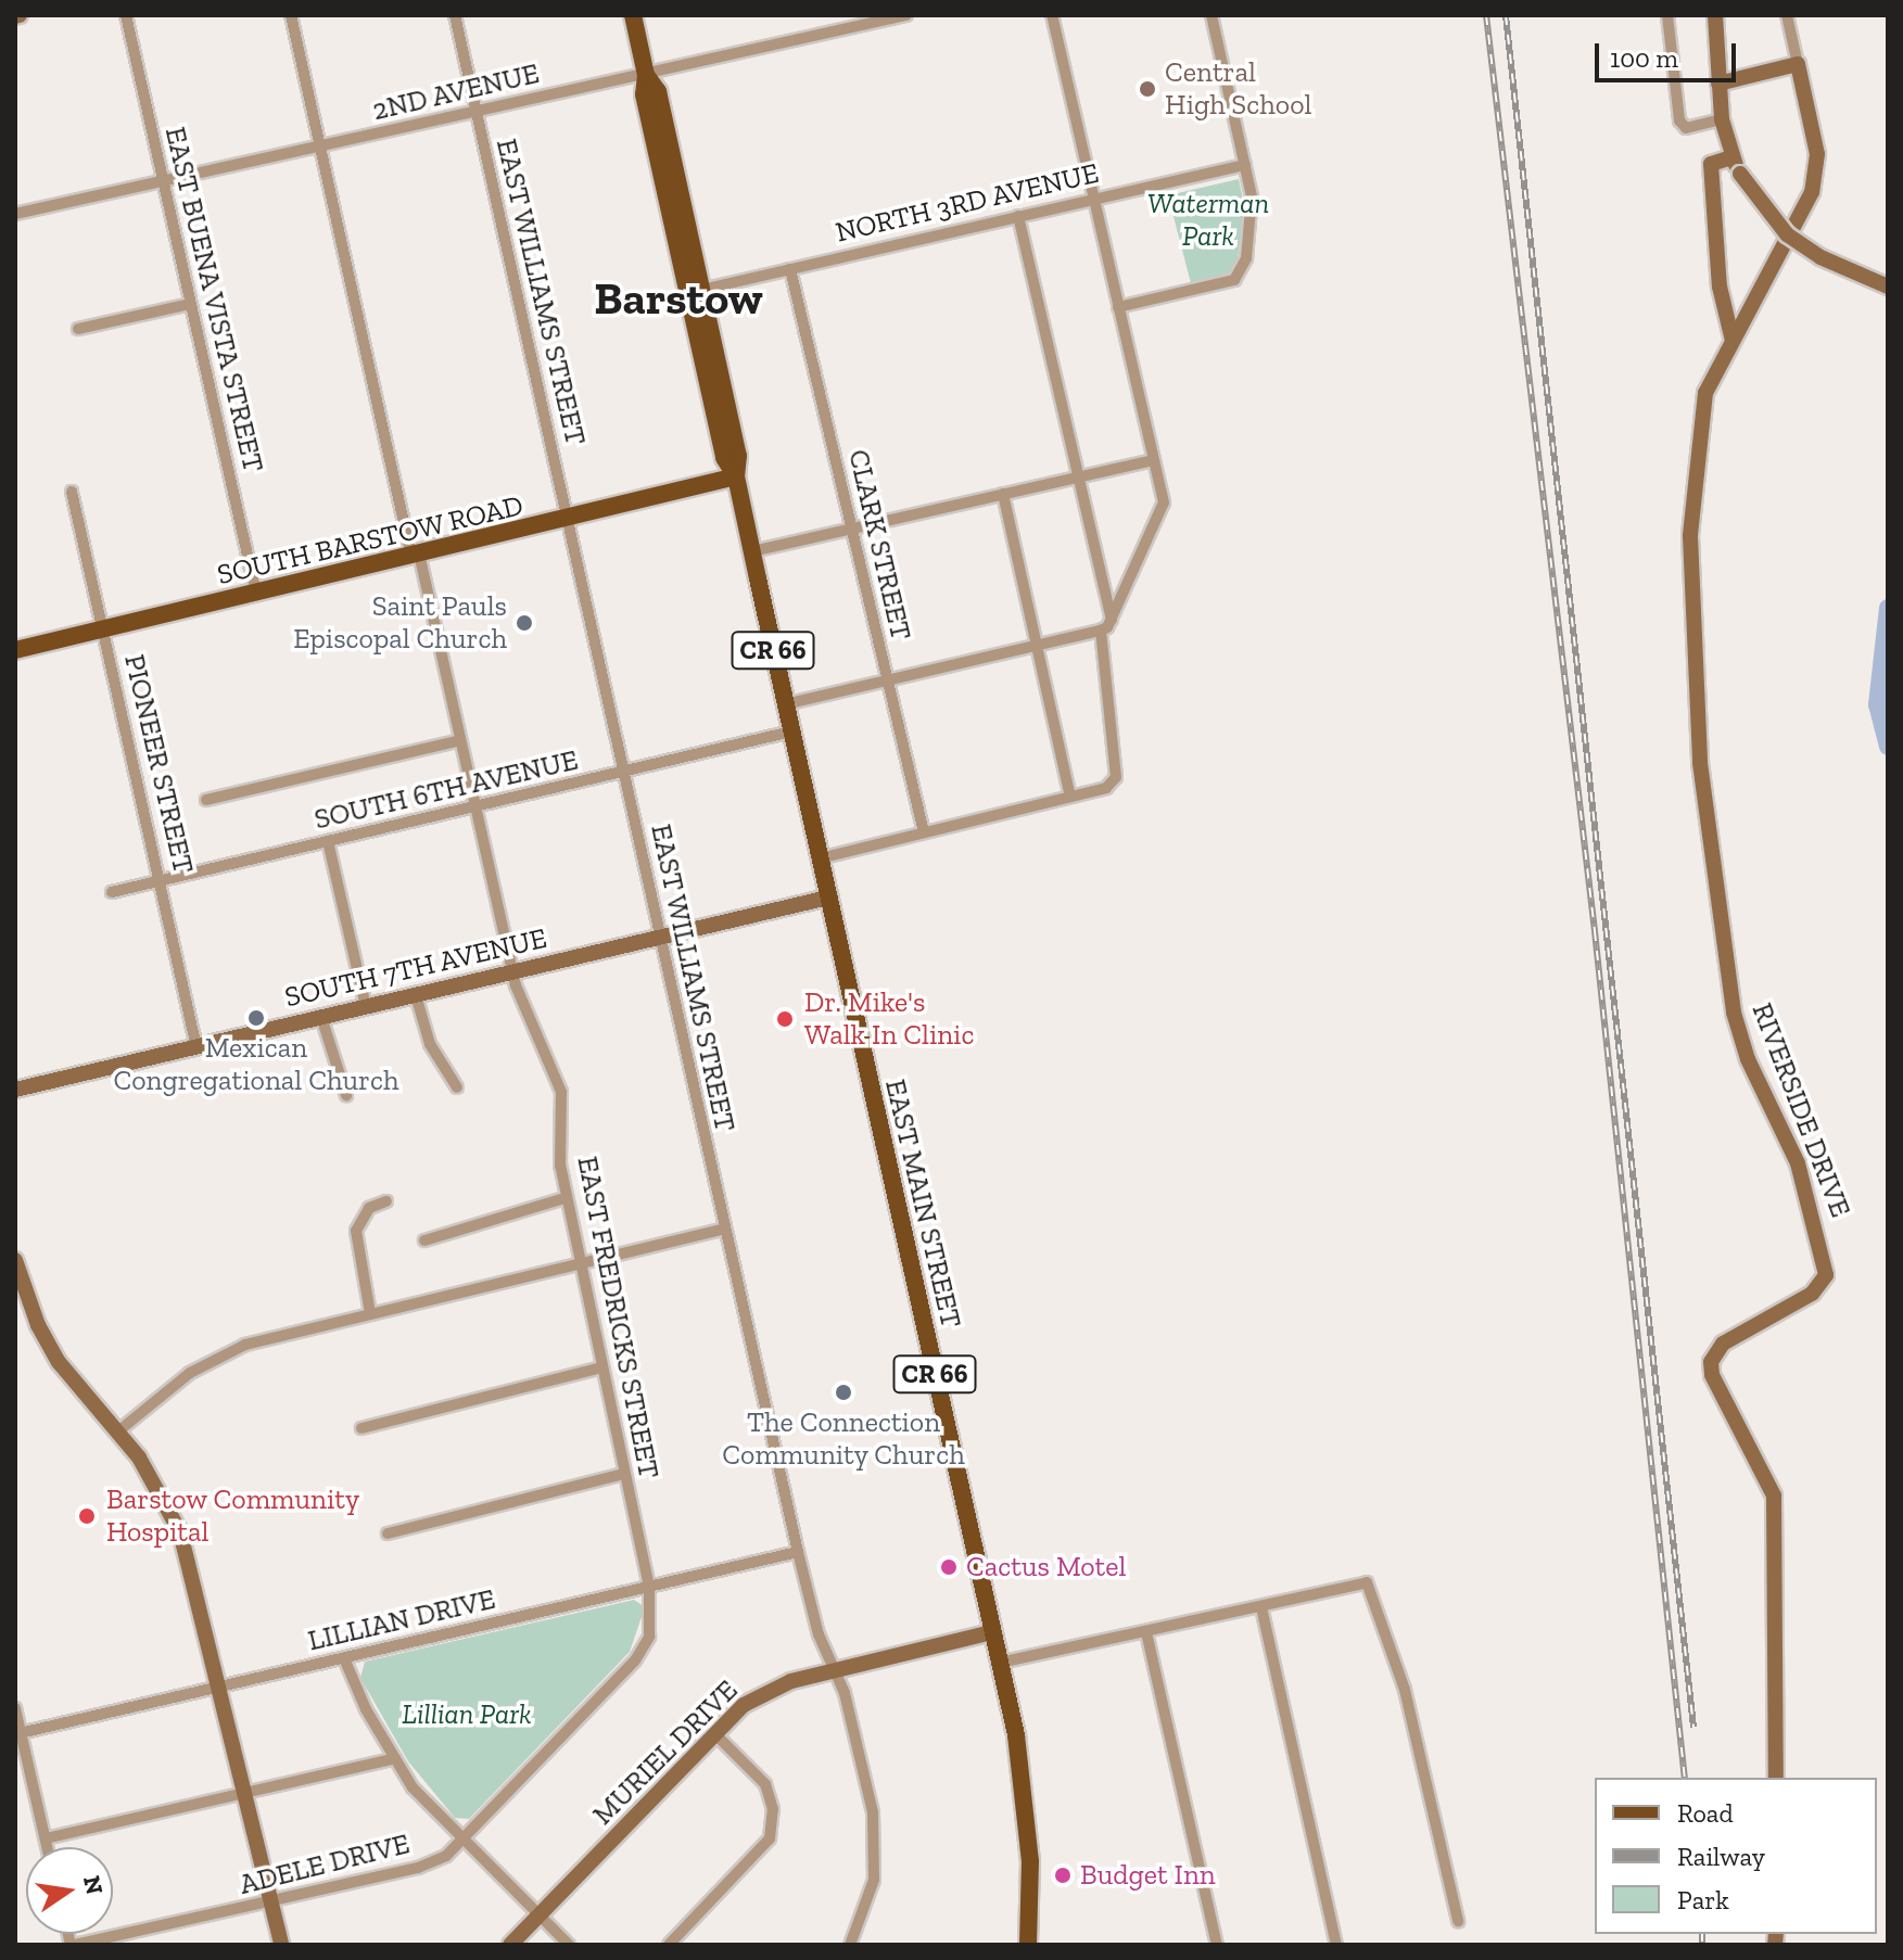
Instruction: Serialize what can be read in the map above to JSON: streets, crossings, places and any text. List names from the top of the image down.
{
  "streets": {
    "main road": ["SOUTH BARSTOW ROAD", "CR 66", "EAST MAIN STREET"],
    "street": [
      "2ND AVENUE",
      "NORTH 3RD AVENUE",
      "EAST WILLIAMS STREET",
      "EAST BUENA VISTA STREET",
      "CLARK STREET",
      "PIONEER STREET",
      "SOUTH 6TH AVENUE",
      "SOUTH 7TH AVENUE",
      "RIVERSIDE DRIVE",
      "EAST FREDRICKS STREET",
      "LILLIAN DRIVE",
      "MURIEL DRIVE",
      "ADELE DRIVE"
    ]
  },
  "crossings": [
    ["2ND AVENUE", "EAST WILLIAMS STREET"],
    ["2ND AVENUE", "EAST BUENA VISTA STREET"],
    ["2ND AVENUE", "EAST MAIN STREET"],
    ["2ND AVENUE", "EAST FREDRICKS STREET"],
    ["NORTH 3RD AVENUE", "CLARK STREET"],
    ["NORTH 3RD AVENUE", "EAST MAIN STREET"],
    ["EAST WILLIAMS STREET", "SOUTH BARSTOW ROAD"],
    ["EAST WILLIAMS STREET", "SOUTH 6TH AVENUE"],
    ["EAST WILLIAMS STREET", "SOUTH 7TH AVENUE"],
    ["EAST WILLIAMS STREET", "LILLIAN DRIVE"],
    ["EAST WILLIAMS STREET", "MURIEL DRIVE"],
    ["EAST BUENA VISTA STREET", "SOUTH BARSTOW ROAD"],
    ["SOUTH BARSTOW ROAD", "PIONEER STREET"],
    ["SOUTH BARSTOW ROAD", "EAST MAIN STREET"],
    ["SOUTH BARSTOW ROAD", "EAST FREDRICKS STREET"],
    ["PIONEER STREET", "SOUTH 6TH AVENUE"],
    ["PIONEER STREET", "SOUTH 7TH AVENUE"],
    ["SOUTH 6TH AVENUE", "EAST MAIN STREET"],
    ["SOUTH 6TH AVENUE", "EAST FREDRICKS STREET"],
    ["SOUTH 7TH AVENUE", "EAST MAIN STREET"],
    ["SOUTH 7TH AVENUE", "EAST FREDRICKS STREET"],
    ["EAST MAIN STREET", "MURIEL DRIVE"],
    ["EAST FREDRICKS STREET", "LILLIAN DRIVE"],
    ["EAST FREDRICKS STREET", "ADELE DRIVE"],
    ["LILLIAN DRIVE", "ADELE DRIVE"]
  ],
  "districts": ["Barstow"],
  "parks": ["Waterman Park", "Lillian Park"],
  "places": [
    "Central High School",
    "Saint Pauls Episcopal Church",
    "Mexican Congregational Church",
    "Dr. Mike's Walk In Clinic",
    "The Connection Community Church",
    "Barstow Community Hospital",
    "Cactus Motel",
    "Budget Inn"
  ],
  "legend": ["Road", "Railway", "Park"],
  "scale_bar": "100 m",
  "north": "right"
}
